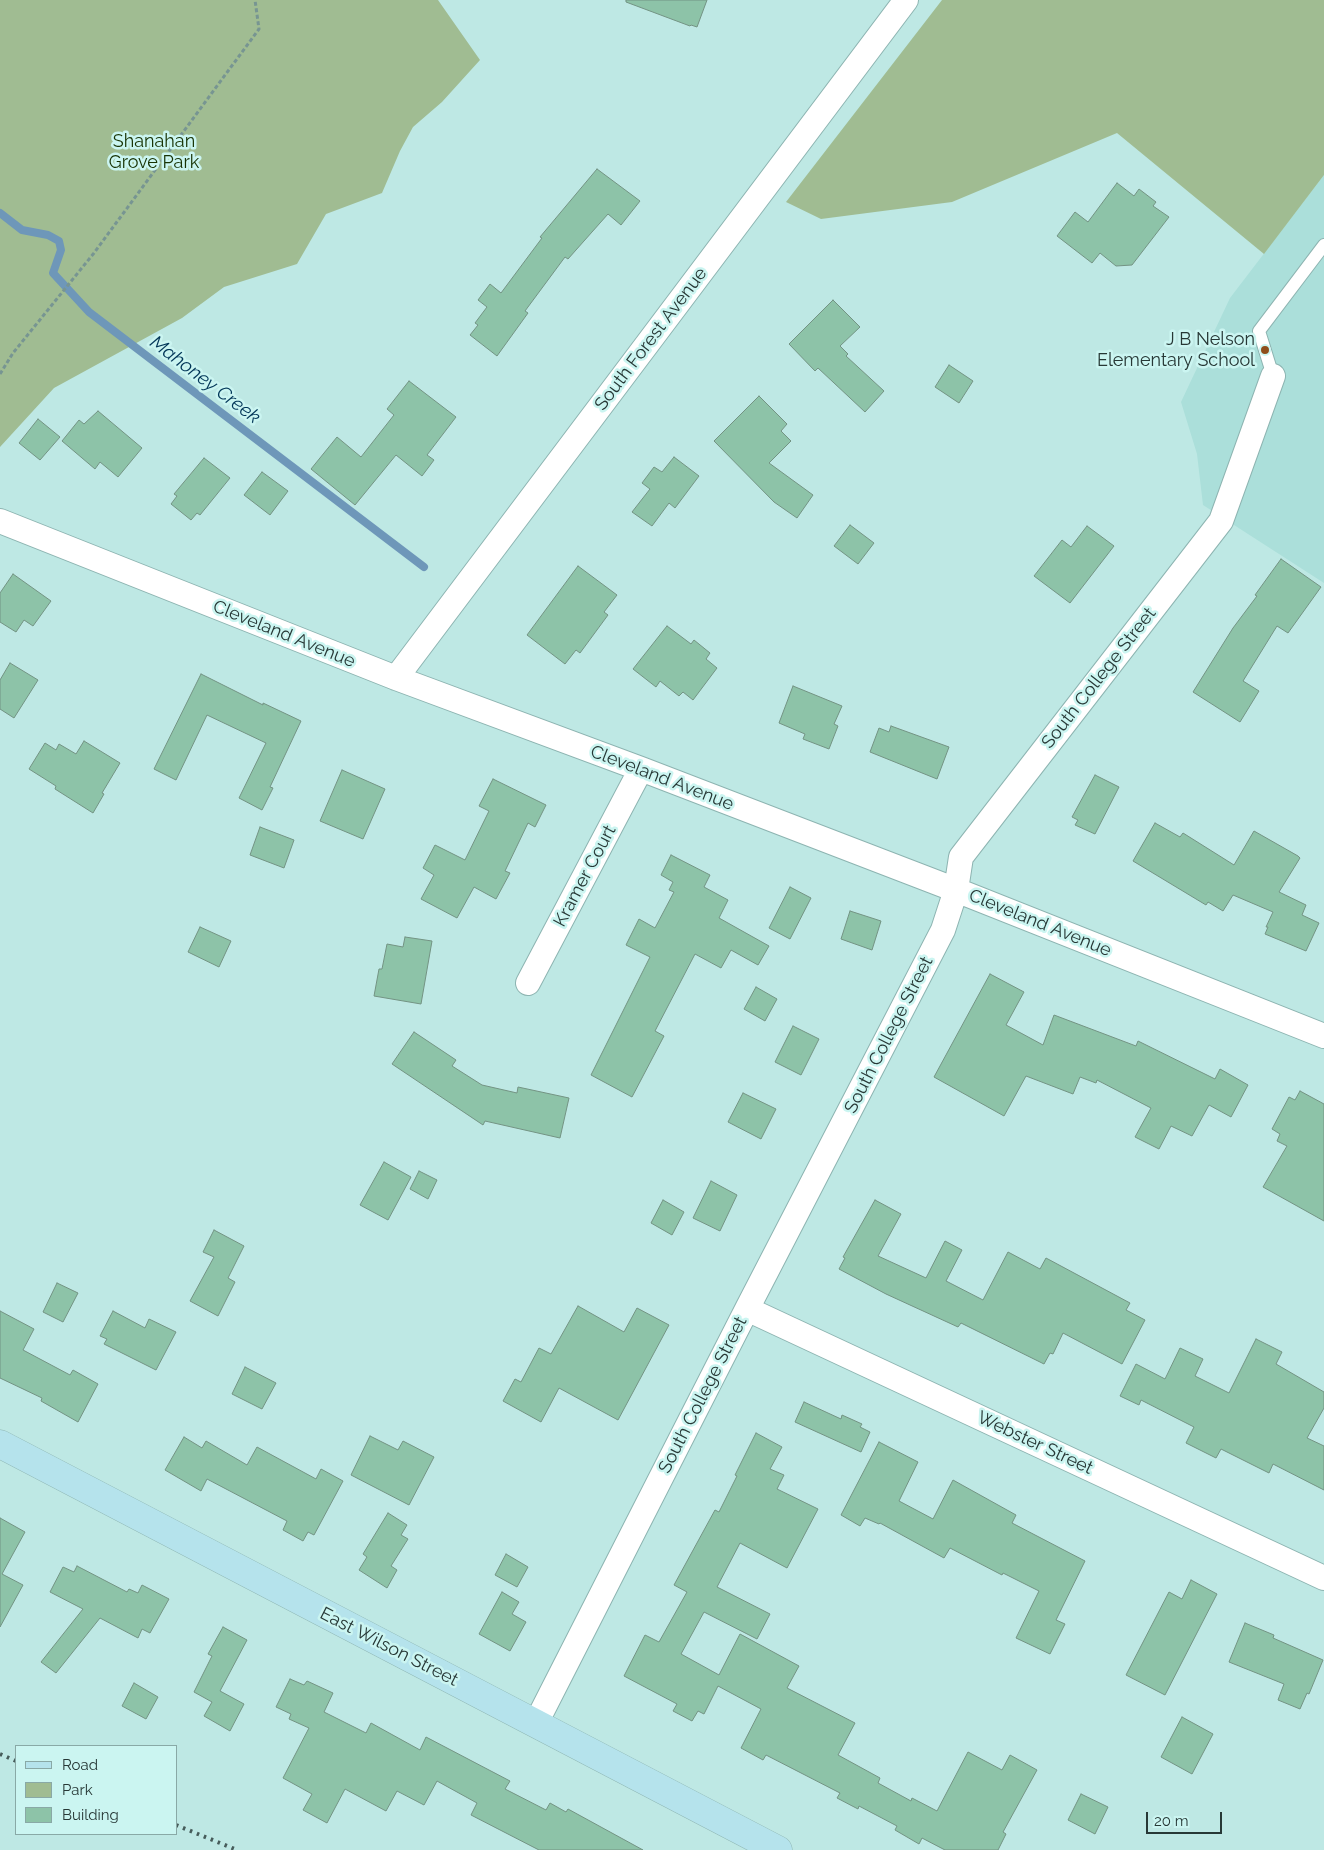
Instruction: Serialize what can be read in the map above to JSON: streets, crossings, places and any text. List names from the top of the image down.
{
  "streets": {
    "street": [
      "South Forest Avenue",
      "Cleveland Avenue",
      "South College Street",
      "Kramer Court",
      "Webster Street",
      "East Wilson Street"
    ]
  },
  "crossings": [
    ["South Forest Avenue", "Cleveland Avenue"],
    ["Cleveland Avenue", "South College Street"],
    ["Cleveland Avenue", "Kramer Court"],
    ["South College Street", "Webster Street"],
    ["South College Street", "East Wilson Street"]
  ],
  "water": ["Mahoney Creek"],
  "parks": ["Shanahan Grove Park"],
  "places": ["J B Nelson Elementary School"],
  "legend": ["Road", "Park", "Building"],
  "scale_bar": "20 m"
}
